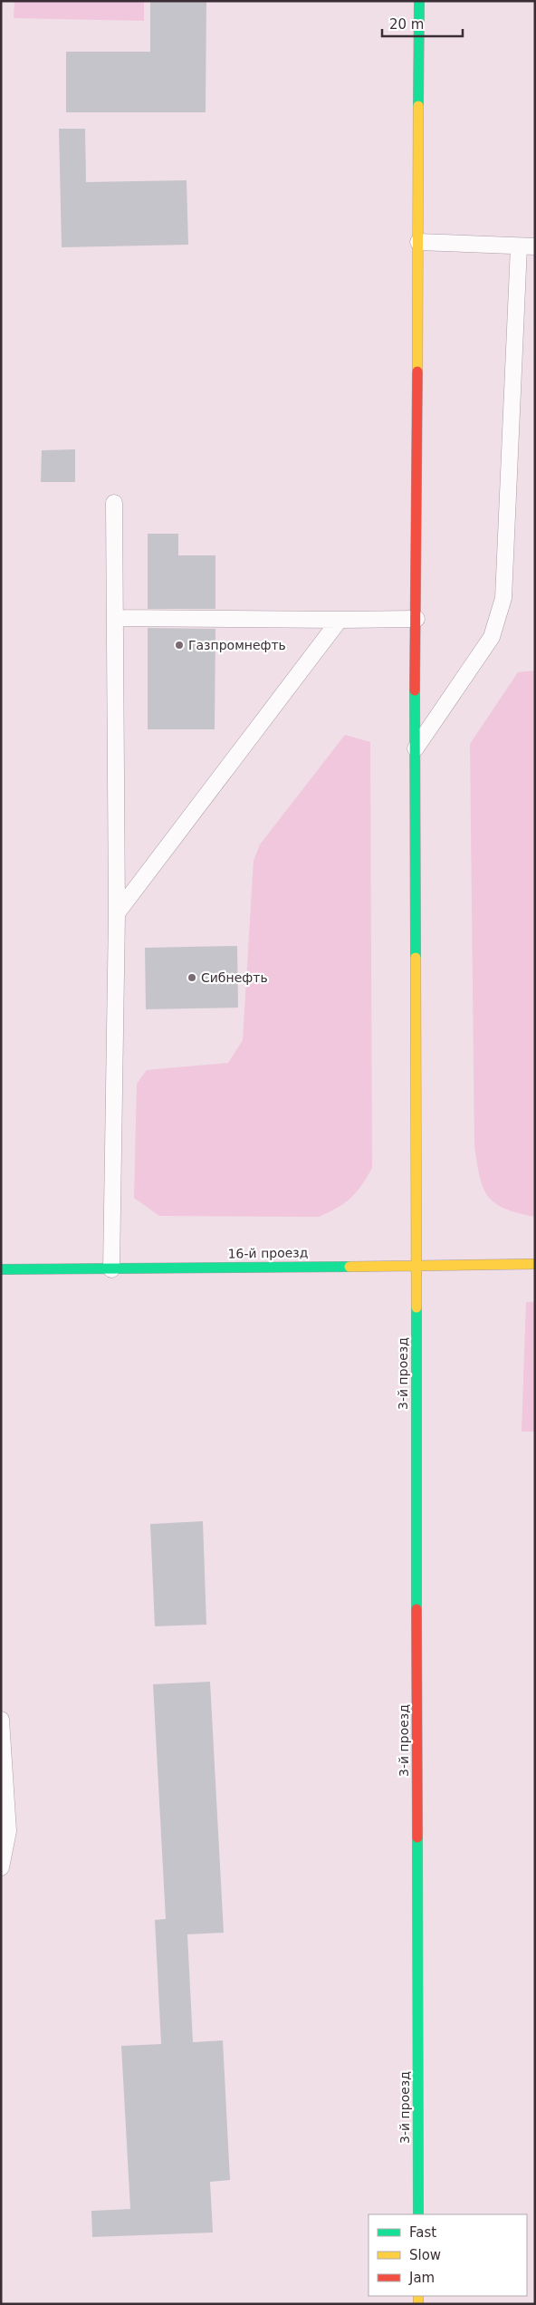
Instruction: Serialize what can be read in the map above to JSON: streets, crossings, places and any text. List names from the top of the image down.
{
  "streets": {
    "street": ["16-й проезд", "3-й проезд"]
  },
  "crossings": [
    ["16-й проезд", "3-й проезд"]
  ],
  "places": ["Газпромнефть", "Сибнефть"],
  "legend": ["Fast", "Slow", "Jam"],
  "scale_bar": "20 m"
}
